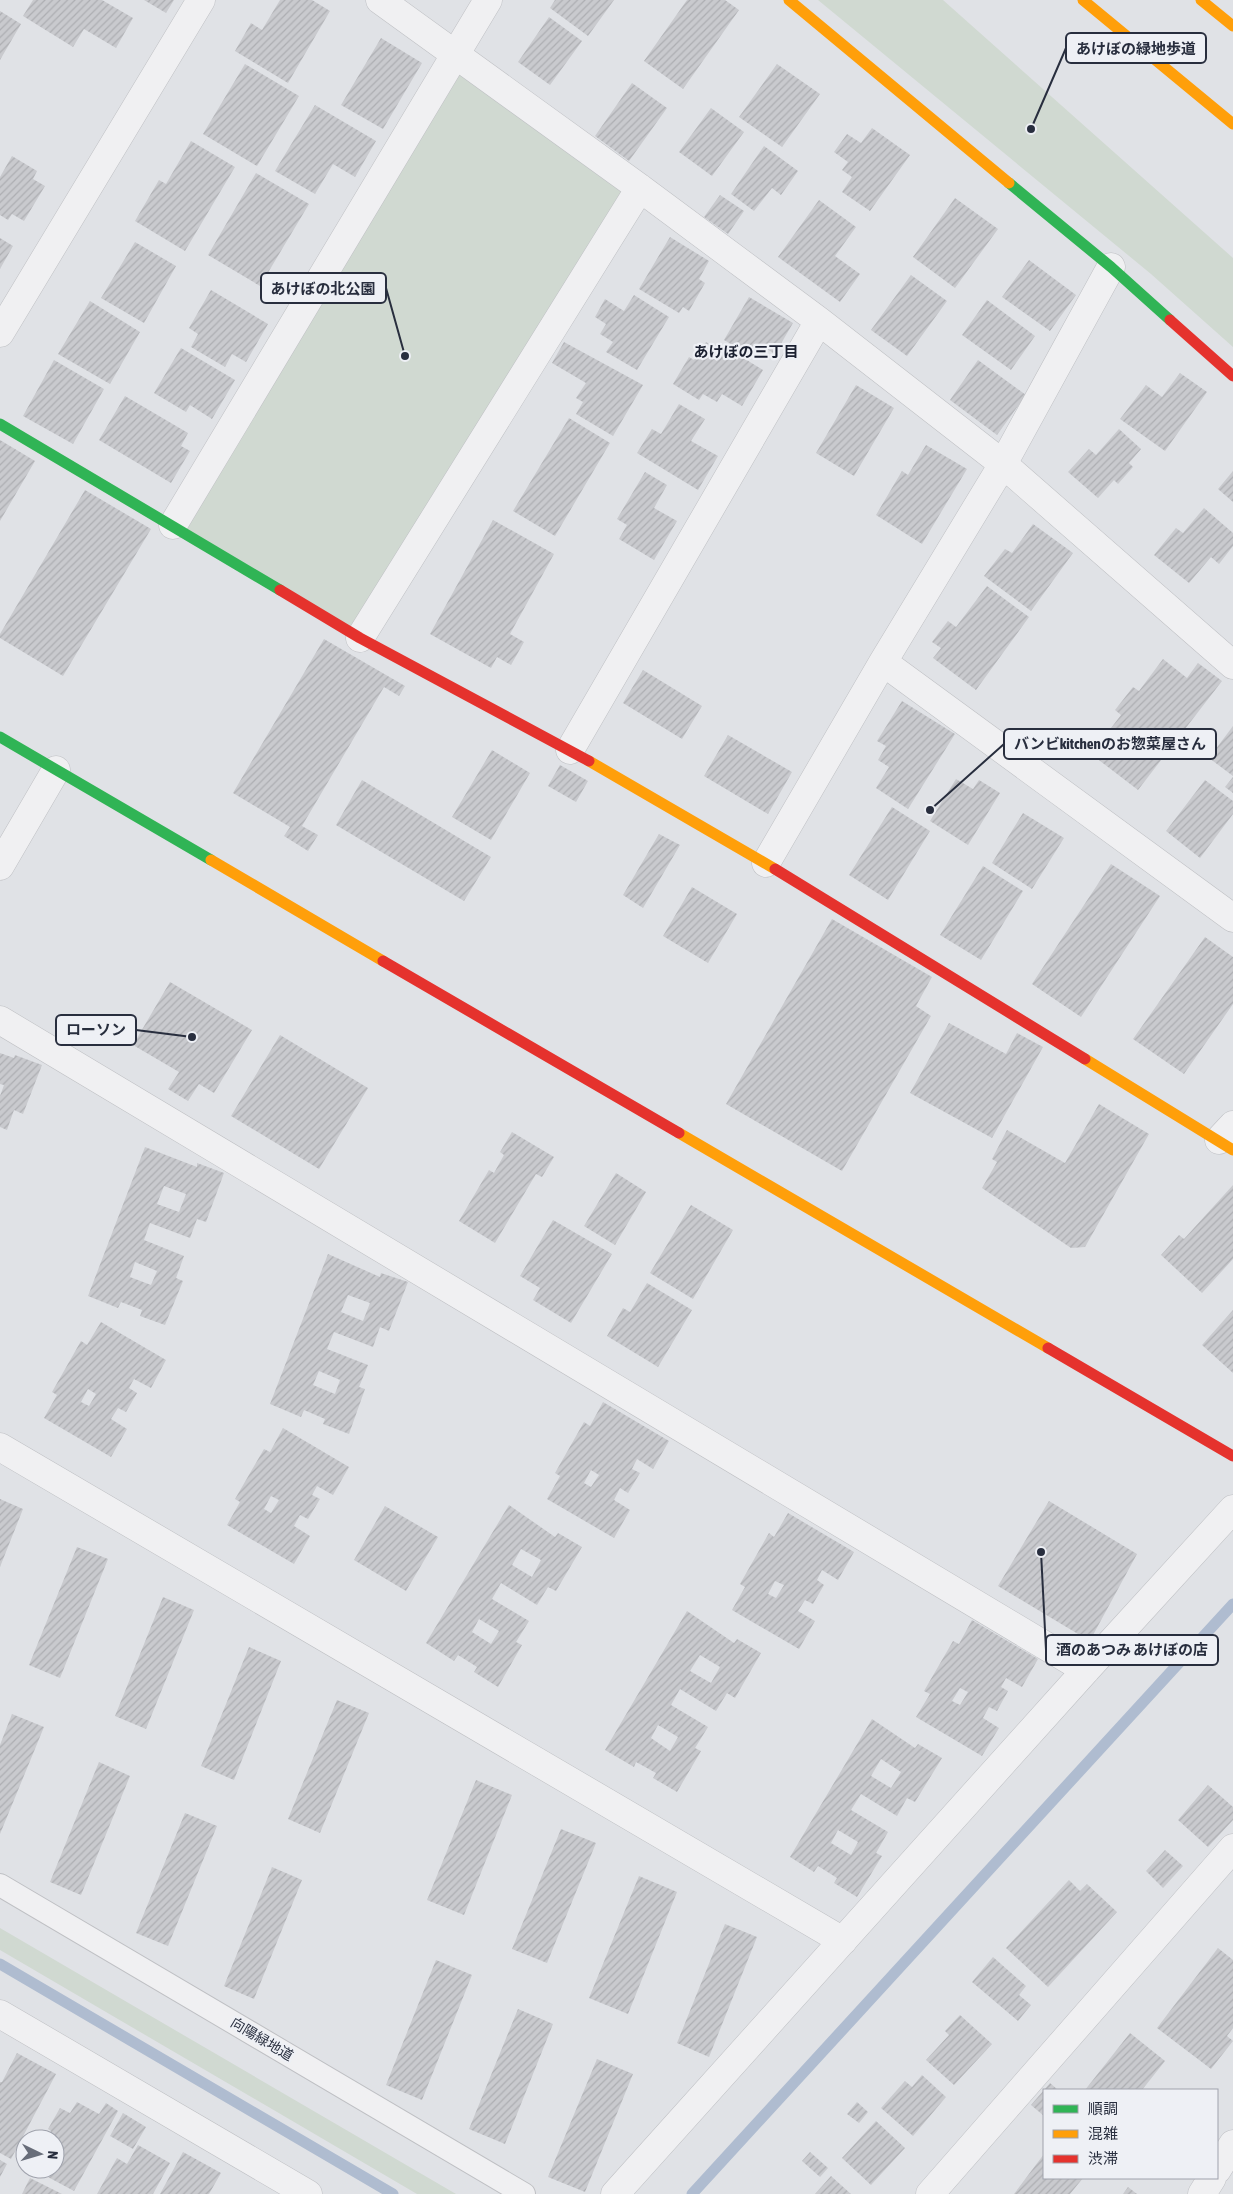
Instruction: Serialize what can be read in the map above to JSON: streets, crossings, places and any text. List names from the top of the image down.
{
  "streets": {
    "lane": ["向陽緑地道"]
  },
  "districts": ["あけぼの三丁目"],
  "places": [
    "あけぼの緑地歩道",
    "あけぼの北公園",
    "バンビkitchenのお惣菜屋さん",
    "ローソン",
    "酒のあつみ あけぼの店"
  ],
  "legend": ["順調", "混雑", "渋滞"],
  "north": "right"
}
